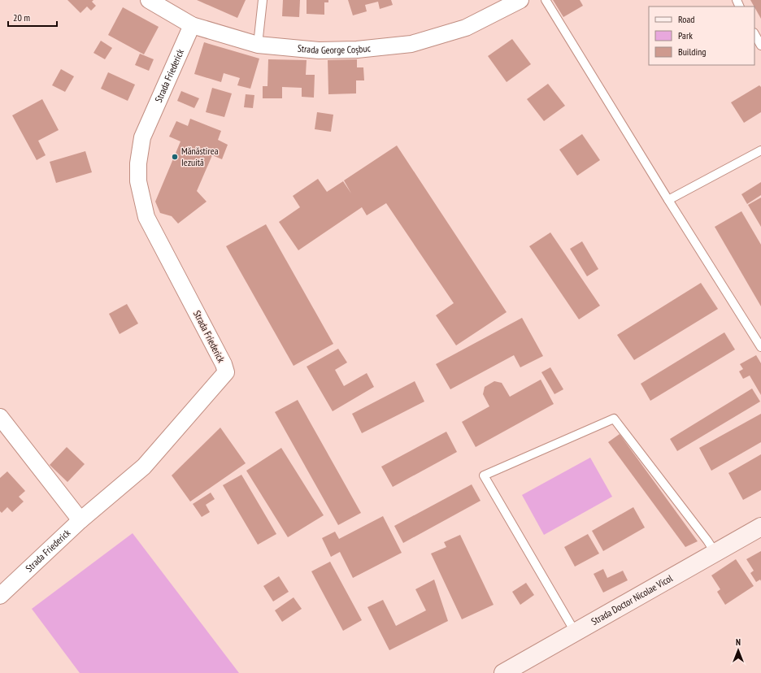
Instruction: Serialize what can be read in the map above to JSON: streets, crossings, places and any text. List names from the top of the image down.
{
  "streets": {
    "street": ["Strada George Coșbuc", "Strada Friederick", "Strada Doctor Nicolae Vicol"]
  },
  "crossings": [
    ["Strada George Coșbuc", "Strada Friederick"]
  ],
  "places": ["Mănăstirea Iezuită"],
  "legend": ["Road", "Park", "Building"],
  "scale_bar": "20 m",
  "north": "top"
}
